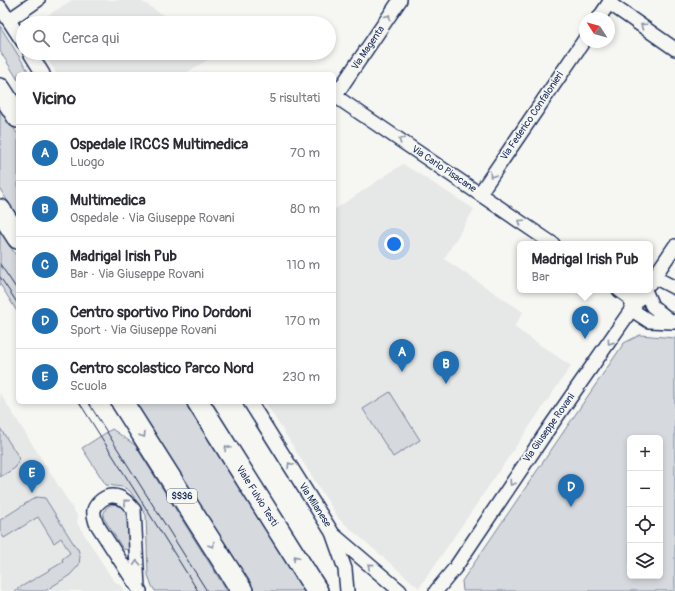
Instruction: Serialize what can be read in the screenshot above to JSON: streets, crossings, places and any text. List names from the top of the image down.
{
  "streets": {
    "main road": ["SS36", "Viale Fulvio Testi"],
    "street": [
      "Via Magenta",
      "Via Federico Confalonieri",
      "Via Carlo Pisacane",
      "Via Giuseppe Rovani",
      "Via Milanese"
    ]
  },
  "crossings": [
    ["Via Federico Confalonieri", "Via Carlo Pisacane"]
  ],
  "one_way": [
    "Via Magenta",
    "Via Federico Confalonieri",
    "Via Carlo Pisacane",
    "Via Giuseppe Rovani",
    "Via Milanese"
  ],
  "north": "top left",
  "page": {
    "search": "Cerca qui",
    "heading": ["Vicino", "5 risultati"],
    "list": [
      {
        "mark": "A",
        "name": "Ospedale IRCCS Multimedica",
        "note": "Luogo",
        "value": "70 m"
      },
      {
        "mark": "B",
        "name": "Multimedica",
        "note": "Ospedale · Via Giuseppe Rovani",
        "value": "80 m"
      },
      {
        "mark": "C",
        "name": "Madrigal Irish Pub",
        "note": "Bar · Via Giuseppe Rovani",
        "value": "110 m"
      },
      {
        "mark": "D",
        "name": "Centro sportivo Pino Dordoni",
        "note": "Sport · Via Giuseppe Rovani",
        "value": "170 m"
      },
      {
        "mark": "E",
        "name": "Centro scolastico Parco Nord",
        "note": "Scuola",
        "value": "230 m"
      }
    ],
    "popup": ["Madrigal Irish Pub", "Bar"],
    "pins": [
      "C",
      "A",
      "B",
      "E",
      "D"
    ],
    "map_buttons": ["+", "−"]
  }
}
